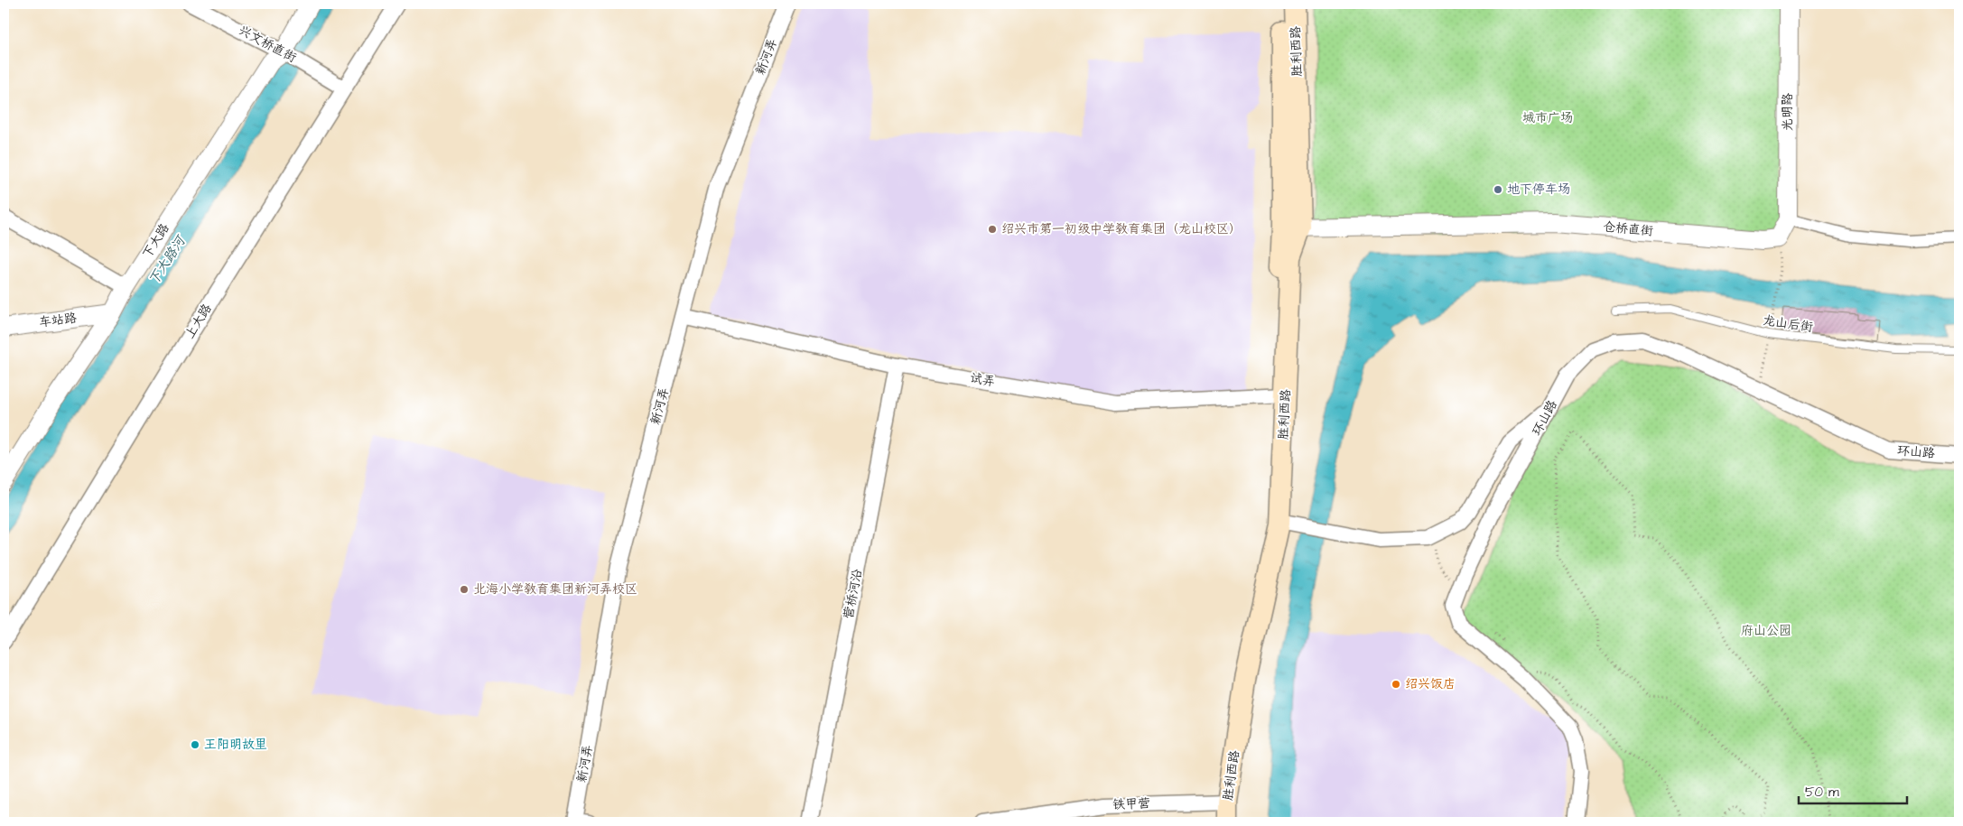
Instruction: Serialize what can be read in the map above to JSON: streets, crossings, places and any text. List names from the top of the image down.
{
  "streets": {
    "main road": ["胜利西路"],
    "street": [
      "兴文桥直街",
      "新河弄",
      "光明路",
      "仓桥直街",
      "下大路",
      "车站路",
      "上大路",
      "试弄",
      "环山路",
      "营桥河沿",
      "铁甲营"
    ],
    "lane": ["龙山后街"]
  },
  "crossings": [
    ["兴文桥直街", "下大路"],
    ["兴文桥直街", "上大路"],
    ["胜利西路", "仓桥直街"],
    ["胜利西路", "试弄"],
    ["胜利西路", "铁甲营"],
    ["新河弄", "试弄"],
    ["光明路", "仓桥直街"],
    ["下大路", "车站路"],
    ["试弄", "营桥河沿"]
  ],
  "water": ["下大路河"],
  "parks": ["城市广场", "府山公园"],
  "places": [
    "地下停车场",
    "绍兴市第一初级中学教育集团（龙山校区）",
    "北海小学教育集团新河弄校区",
    "绍兴饭店",
    "王阳明故里"
  ],
  "scale_bar": "50 m"
}
